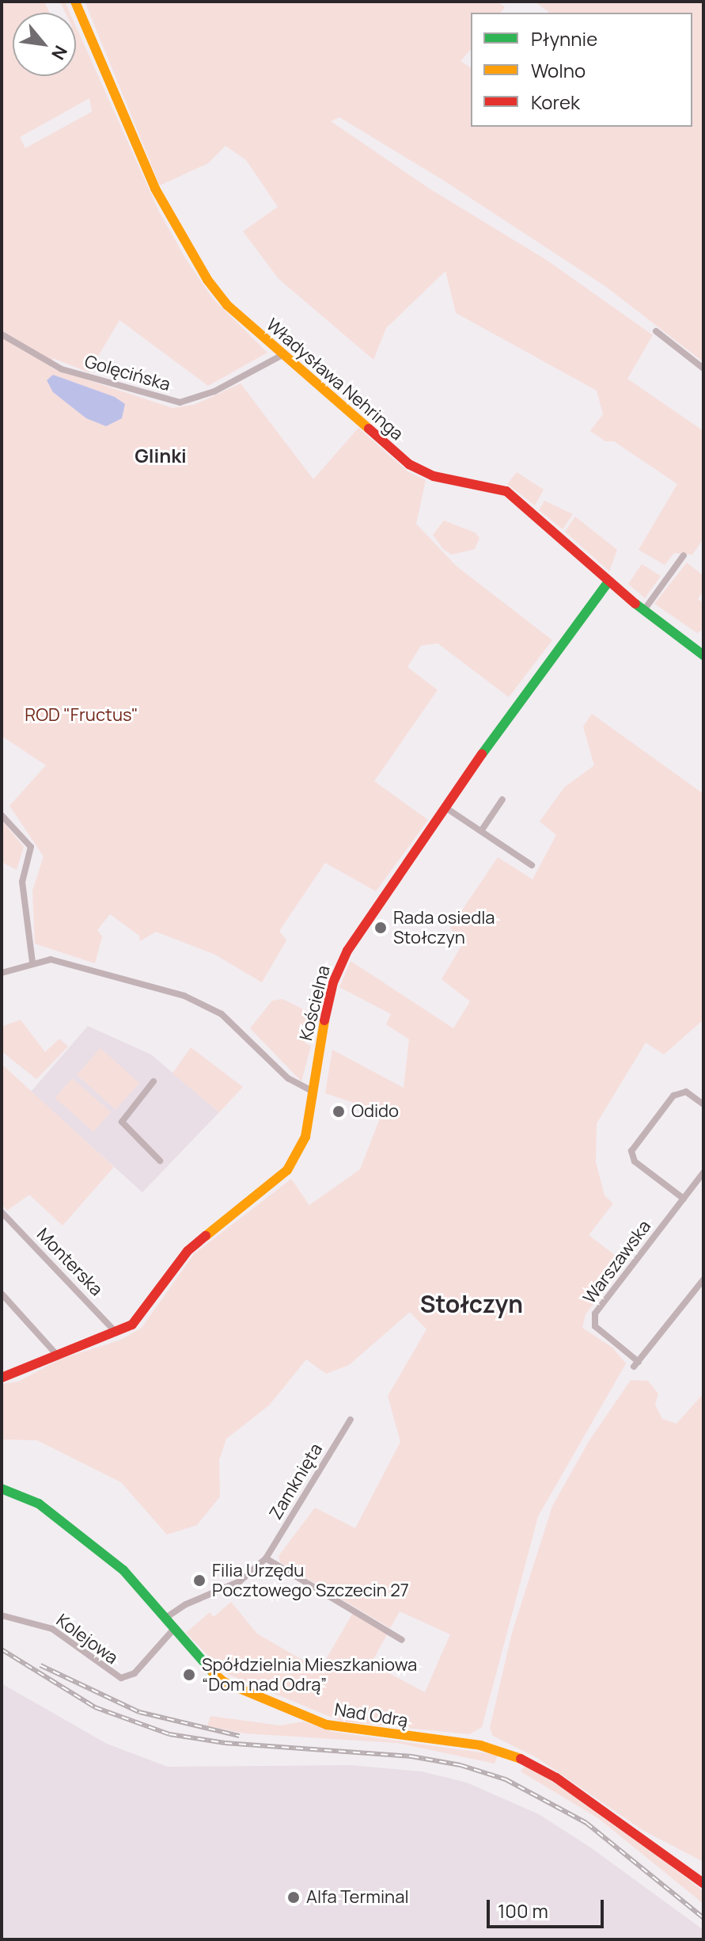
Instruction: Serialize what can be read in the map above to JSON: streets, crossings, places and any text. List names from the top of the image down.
{
  "streets": {
    "street": [
      "Golęcińska",
      "Władysława Nehringa",
      "Kościelna",
      "Monterska",
      "Warszawska",
      "Zamknięta",
      "Kolejowa",
      "Nad Odrą"
    ]
  },
  "crossings": [
    ["Golęcińska", "Władysława Nehringa"],
    ["Władysława Nehringa", "Kościelna"],
    ["Kościelna", "Monterska"],
    ["Zamknięta", "Nad Odrą"],
    ["Kolejowa", "Nad Odrą"]
  ],
  "districts": ["Glinki", "Stołczyn"],
  "parks": ["ROD \"Fructus\""],
  "places": [
    "Rada osiedla Stołczyn",
    "Odido",
    "Filia Urzędu Pocztowego Szczecin 27",
    "Spółdzielnia Mieszkaniowa “Dom nad Odrą”",
    "Alfa Terminal"
  ],
  "legend": ["Płynnie", "Wolno", "Korek"],
  "scale_bar": "100 m",
  "north": "bottom right"
}
